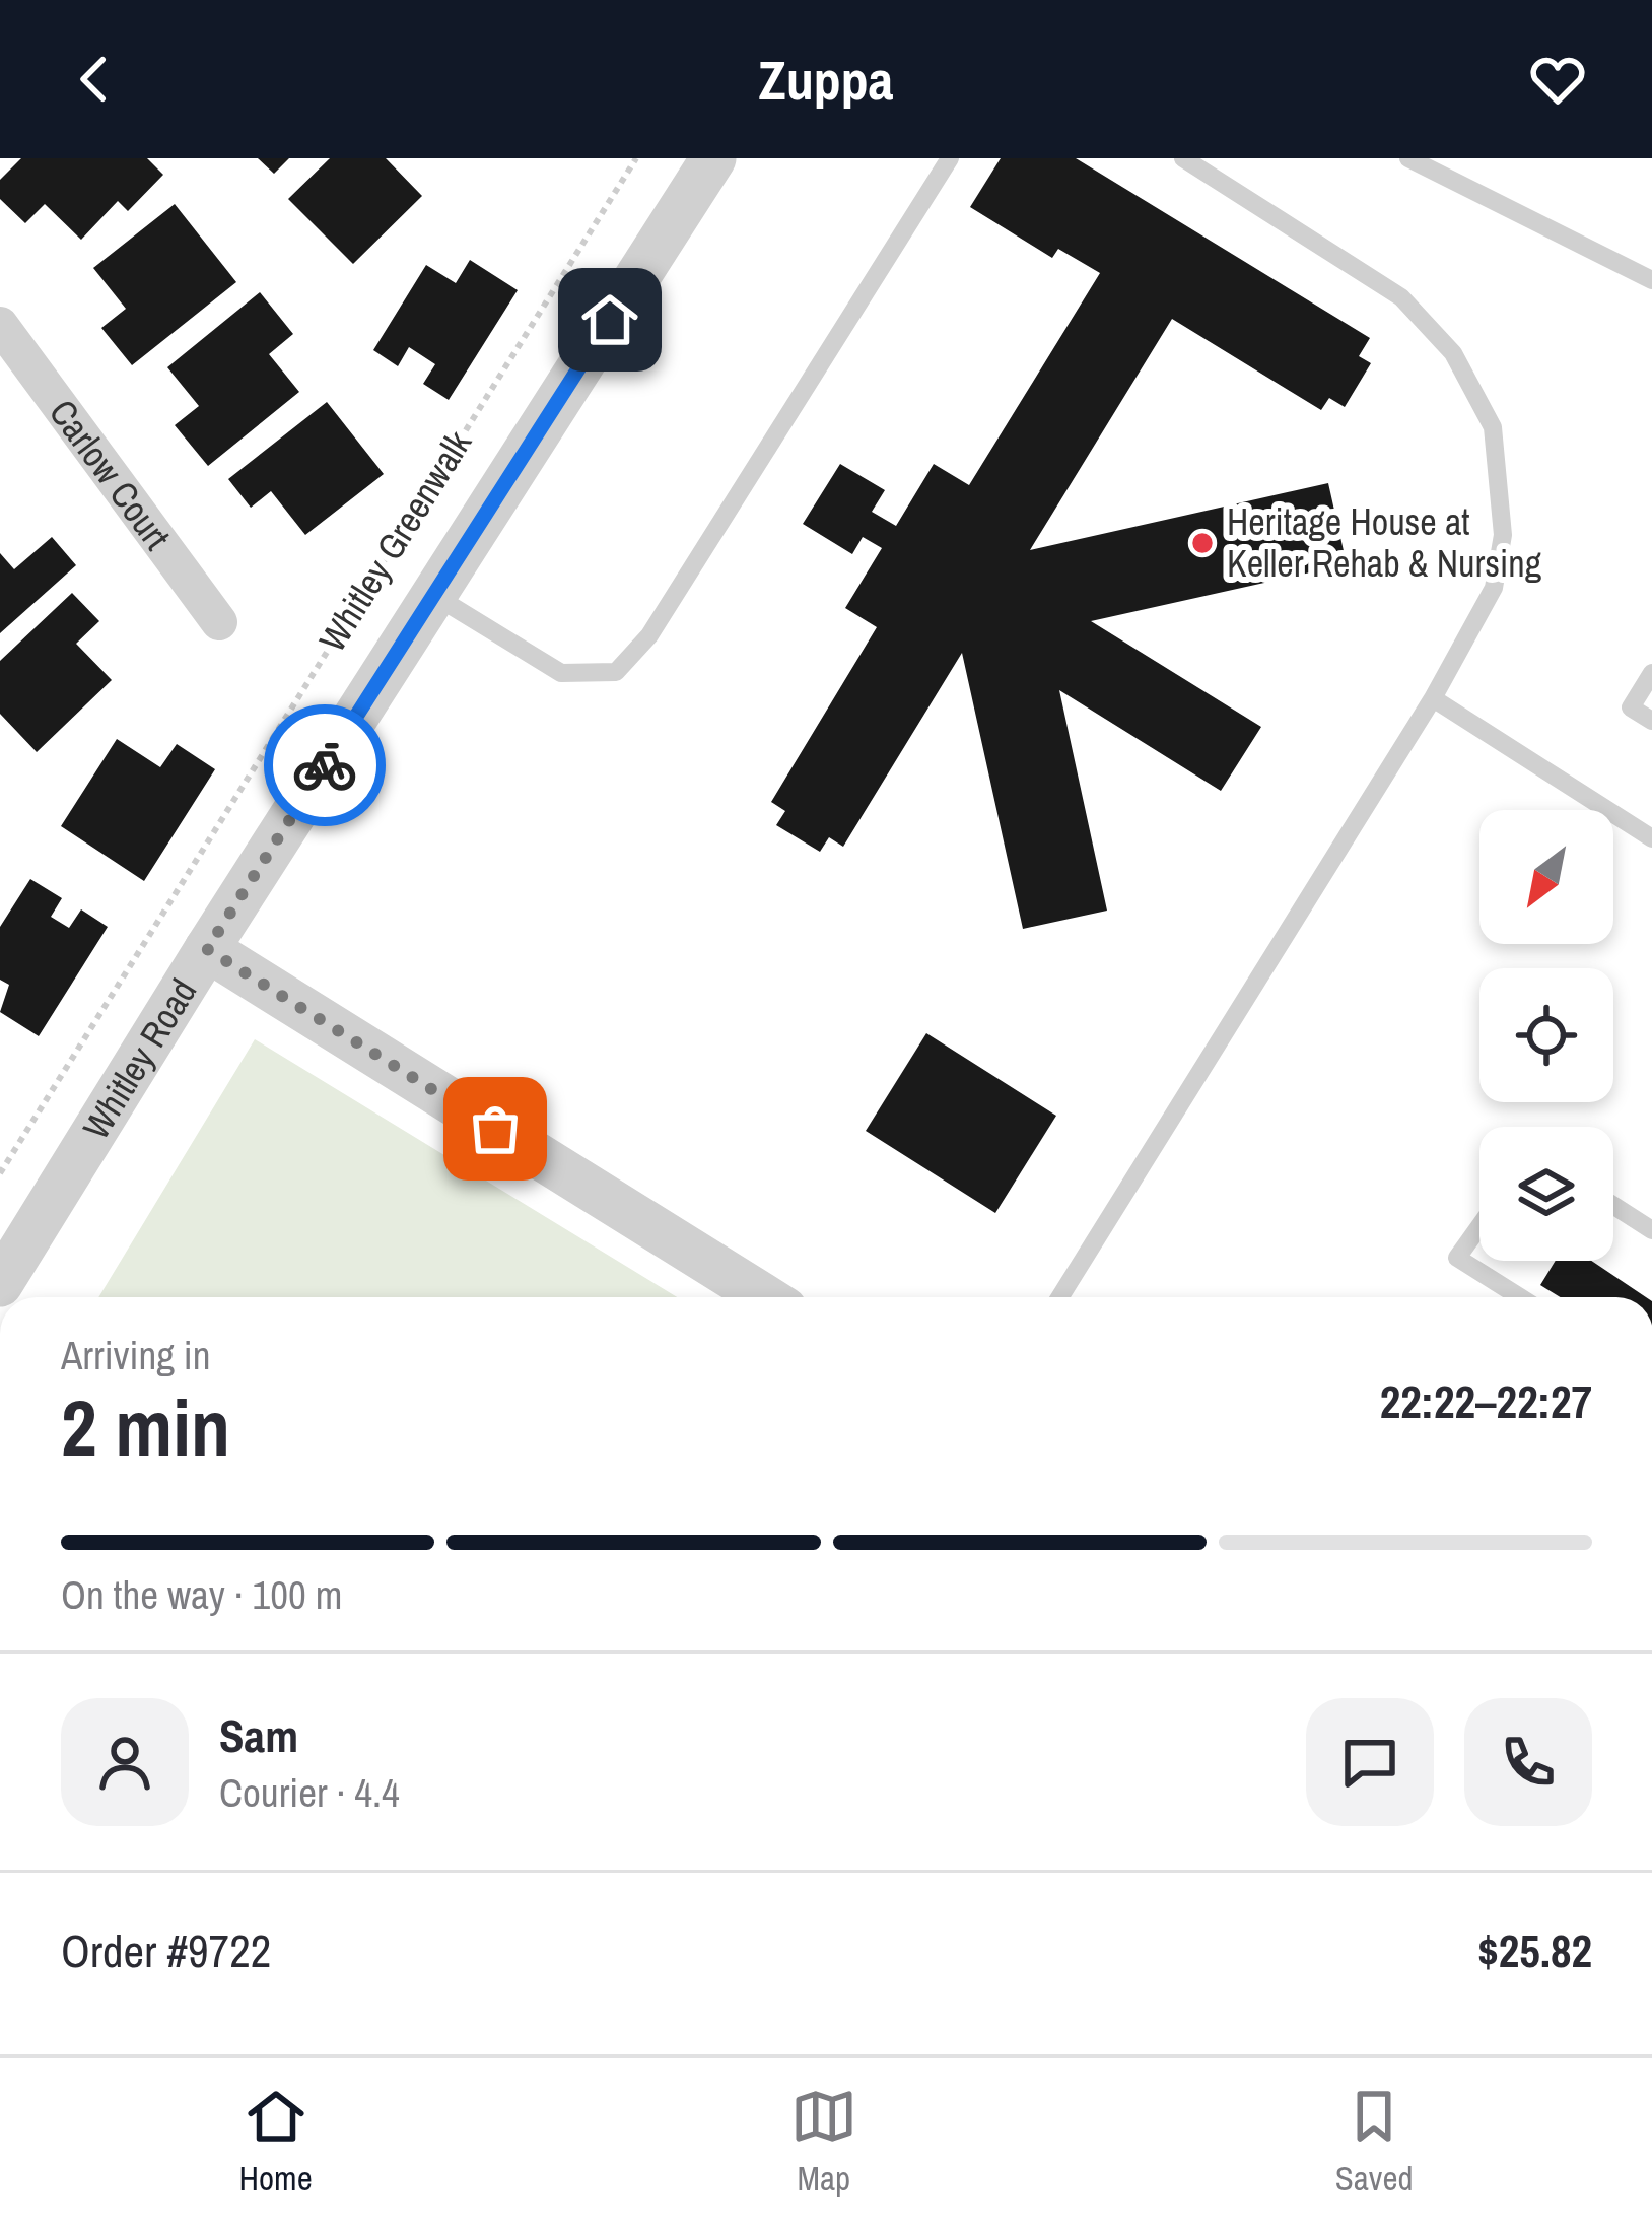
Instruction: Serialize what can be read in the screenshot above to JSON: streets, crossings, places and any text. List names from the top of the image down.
{
  "streets": {
    "street": ["Carlow Court", "Whitley Road"],
    "path": ["Whitley Greenwalk"]
  },
  "places": ["Heritage House at Keller Rehab & Nursing"],
  "north": "bottom left",
  "page": {
    "header": "Zuppa",
    "heading": ["2 min", "Arriving in", "22:22–22:27"],
    "panel": [
      "Sam",
      "Courier · 4.4",
      "Order #9722",
      "$25.82"
    ],
    "bar": "On the way · 100 m",
    "tabs": ["Home", "Map", "Saved"]
  }
}
